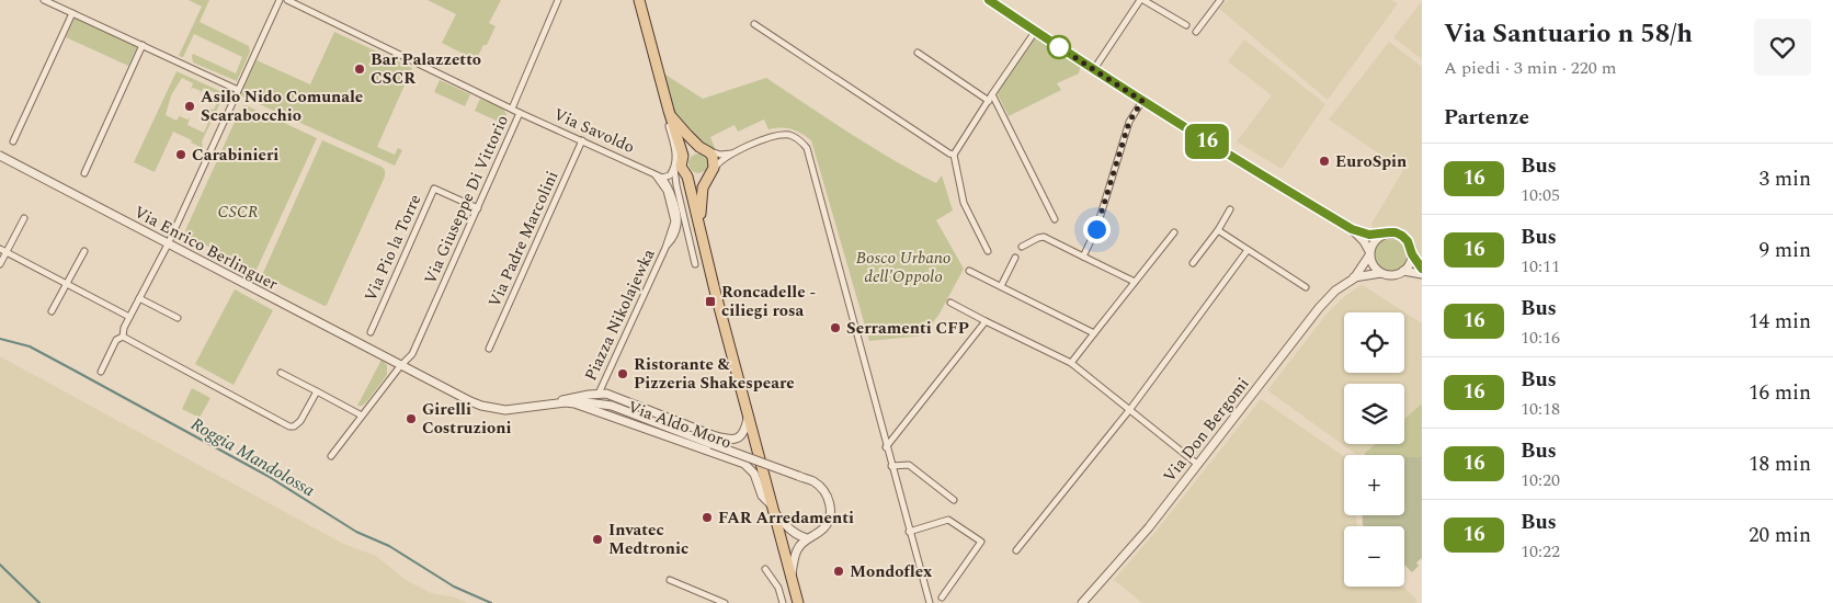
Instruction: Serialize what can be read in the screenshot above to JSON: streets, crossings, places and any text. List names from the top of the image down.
{
  "streets": {
    "street": [
      "Via Savoldo",
      "Via Giuseppe Di Vittorio",
      "Via Padre Marcolini",
      "Via Enrico Berlinguer",
      "Via Pio la Torre",
      "Piazza Nikolajewka",
      "Via Aldo Moro",
      "Via Don Bergomi"
    ]
  },
  "crossings": [
    ["Via Savoldo", "Via Giuseppe Di Vittorio"],
    ["Via Savoldo", "Via Padre Marcolini"],
    ["Via Savoldo", "Piazza Nikolajewka"],
    ["Via Giuseppe Di Vittorio", "Via Enrico Berlinguer"],
    ["Via Giuseppe Di Vittorio", "Via Pio la Torre"],
    ["Via Giuseppe Di Vittorio", "Via Aldo Moro"],
    ["Via Enrico Berlinguer", "Via Aldo Moro"],
    ["Piazza Nikolajewka", "Via Aldo Moro"]
  ],
  "water": ["Roggia Mandolossa"],
  "parks": ["CSCR", "Bosco Urbano dell'Oppolo"],
  "places": {
    "other": [
      "Bar Palazzetto CSCR",
      "Asilo Nido Comunale Scarabocchio",
      "Carabinieri",
      "EuroSpin",
      "Serramenti CFP",
      "Ristorante & Pizzeria Shakespeare",
      "Girelli Costruzioni",
      "FAR Arredamenti",
      "Invatec Medtronic",
      "Mondoflex"
    ],
    "transit": ["Roncadelle - ciliegi rosa"]
  },
  "lines": ["bus line 16"],
  "page": {
    "on_map": "16",
    "heading": [
      ["Via Santuario n 58/h", "A piedi · 3 min · 220 m"],
      "Partenze"
    ],
    "list": [
      {
        "mark": "16",
        "name": "Bus",
        "note": "10:05",
        "value": "3 min"
      },
      {
        "mark": "16",
        "name": "Bus",
        "note": "10:11",
        "value": "9 min"
      },
      {
        "mark": "16",
        "name": "Bus",
        "note": "10:16",
        "value": "14 min"
      },
      {
        "mark": "16",
        "name": "Bus",
        "note": "10:18",
        "value": "16 min"
      },
      {
        "mark": "16",
        "name": "Bus",
        "note": "10:20",
        "value": "18 min"
      },
      {
        "mark": "16",
        "name": "Bus",
        "note": "10:22",
        "value": "20 min"
      }
    ],
    "map_buttons": ["+", "−"]
  }
}
